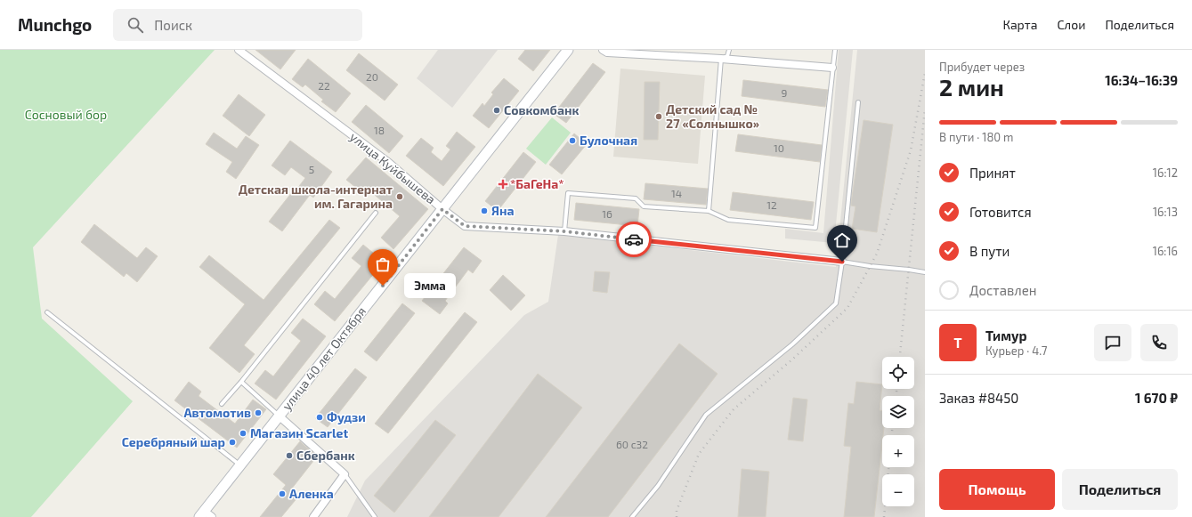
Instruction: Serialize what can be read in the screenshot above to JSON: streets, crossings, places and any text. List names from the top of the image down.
{
  "streets": {
    "main road": ["улица 40 лет Октября"],
    "street": ["улица Куйбышева"]
  },
  "crossings": [
    ["улица Куйбышева", "улица 40 лет Октября"]
  ],
  "parks": ["Сосновый бор"],
  "places": {
    "other": [
      "Совкомбанк",
      "Детский сад № 27 «Солнышко»",
      "Булочная",
      "Детская школа-интернат им. Гагарина",
      "Яна",
      "Эмма",
      "Автомотив",
      "Фудзи",
      "Магазин Scarlet",
      "Серебряный шар",
      "Сбербанк",
      "Аленка"
    ],
    "health": ["*БаГеНа*"]
  },
  "house_numbers": [
    "20",
    "22",
    "9",
    "18",
    "10",
    "5",
    "14",
    "12",
    "16",
    "60 с32"
  ],
  "page": {
    "header": "Munchgo",
    "search": "Поиск",
    "nav": ["Карта", "Слои", "Поделиться"],
    "heading": ["2 мин", "Прибудет через", "16:34–16:39"],
    "panel": [
      "Тимур",
      "Курьер · 4.7",
      "Заказ #8450",
      "1 670 ₽"
    ],
    "bar": "В пути · 180 m",
    "list": [
      ["Принят", "16:12"],
      ["Готовится", "16:13"],
      ["В пути", "16:16"],
      "Доставлен"
    ],
    "bubble": "Эмма",
    "round": "Т",
    "map_buttons": ["+", "−"],
    "buttons": ["Помощь", "Поделиться"]
  }
}
